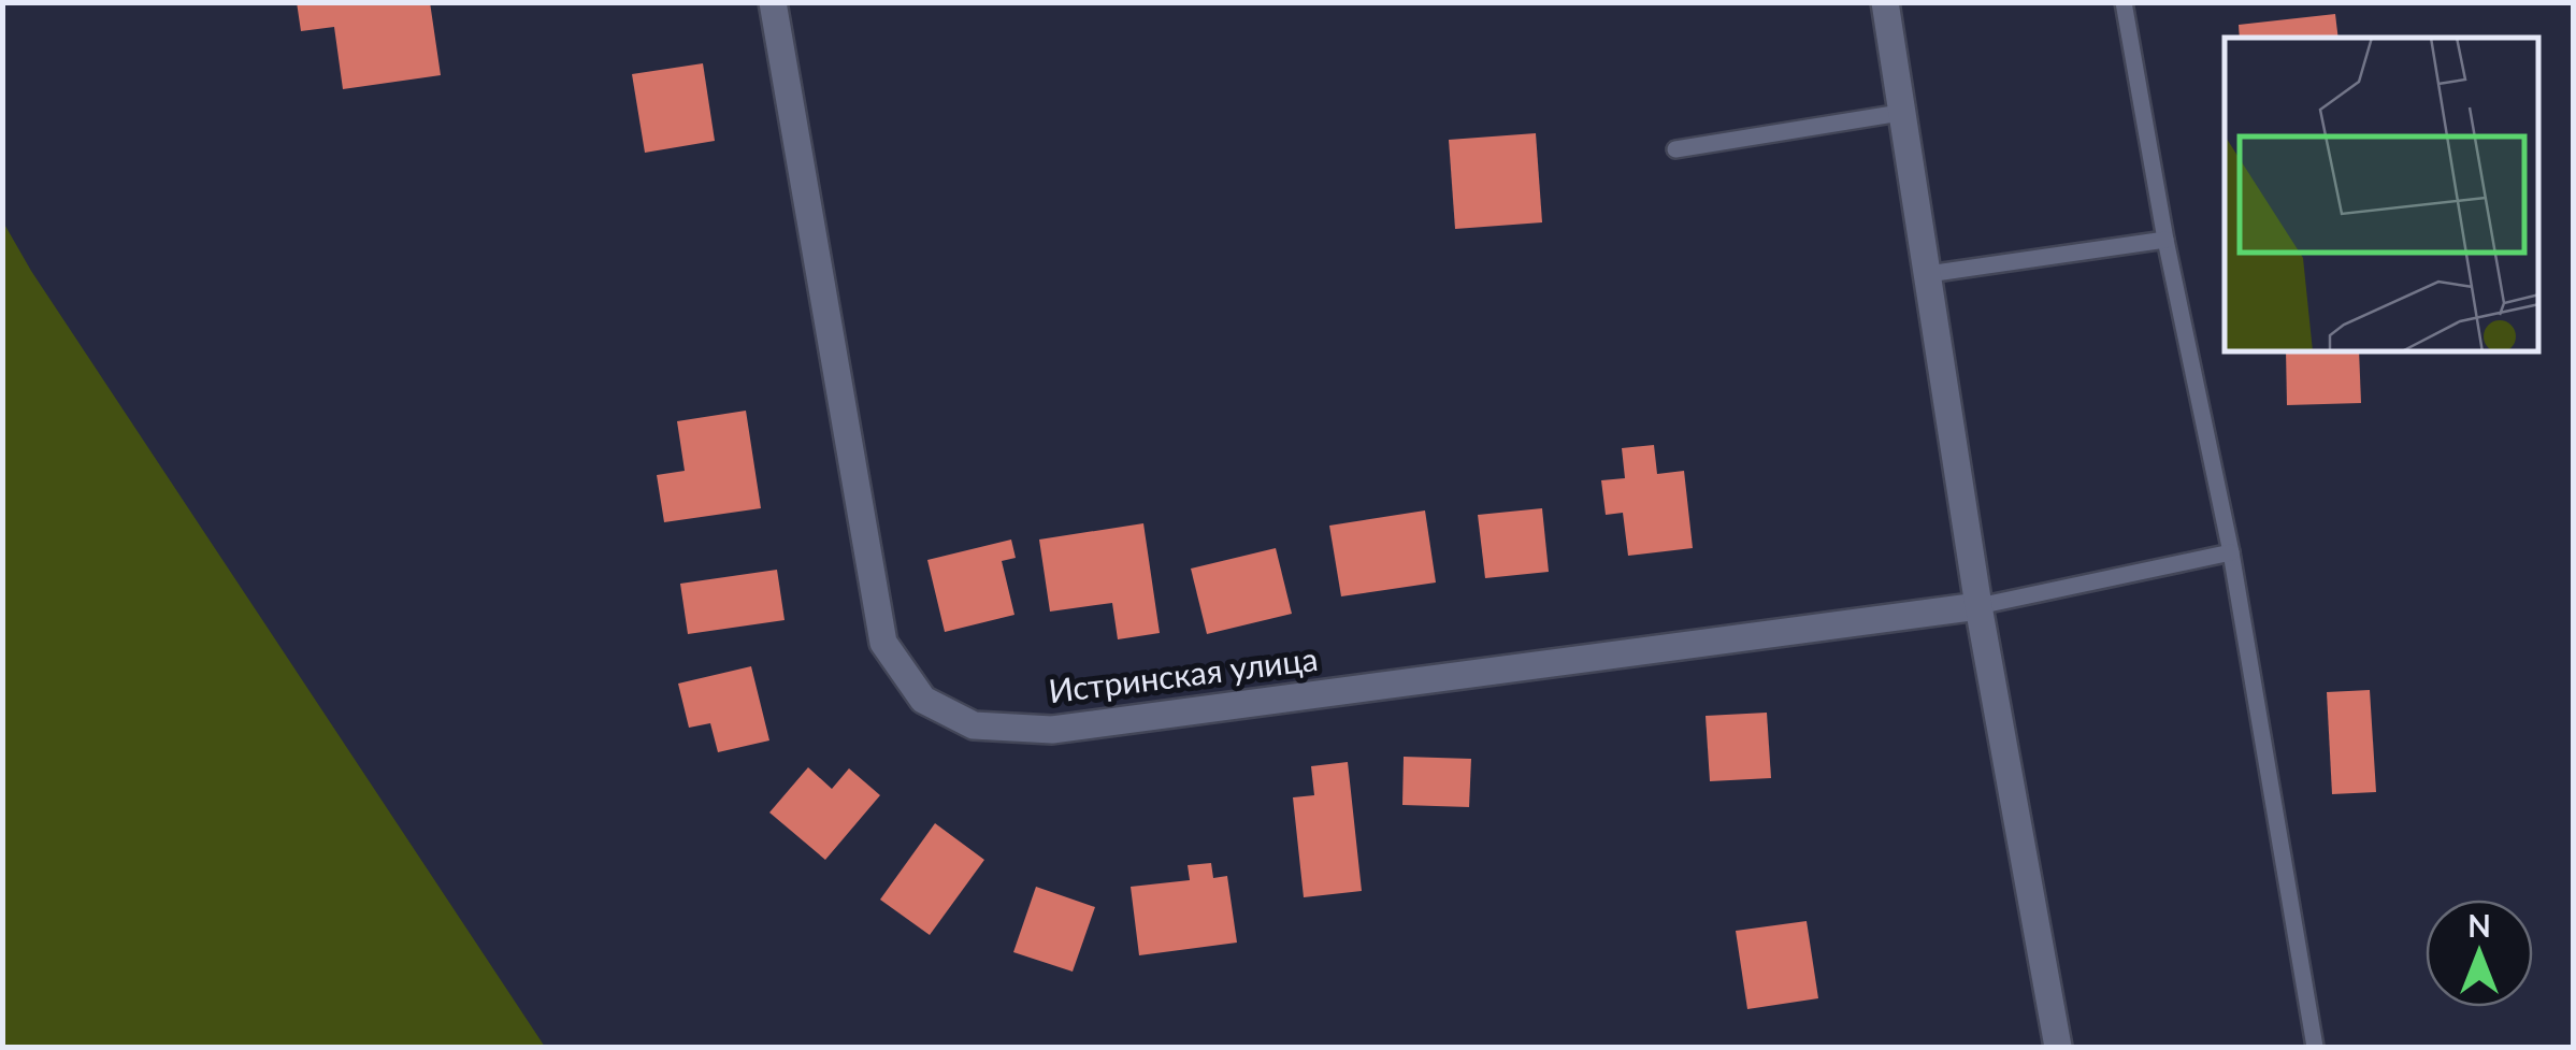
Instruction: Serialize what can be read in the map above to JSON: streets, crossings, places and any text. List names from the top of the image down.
{
  "streets": {
    "street": ["Истринская улица"]
  },
  "north": "top"
}
